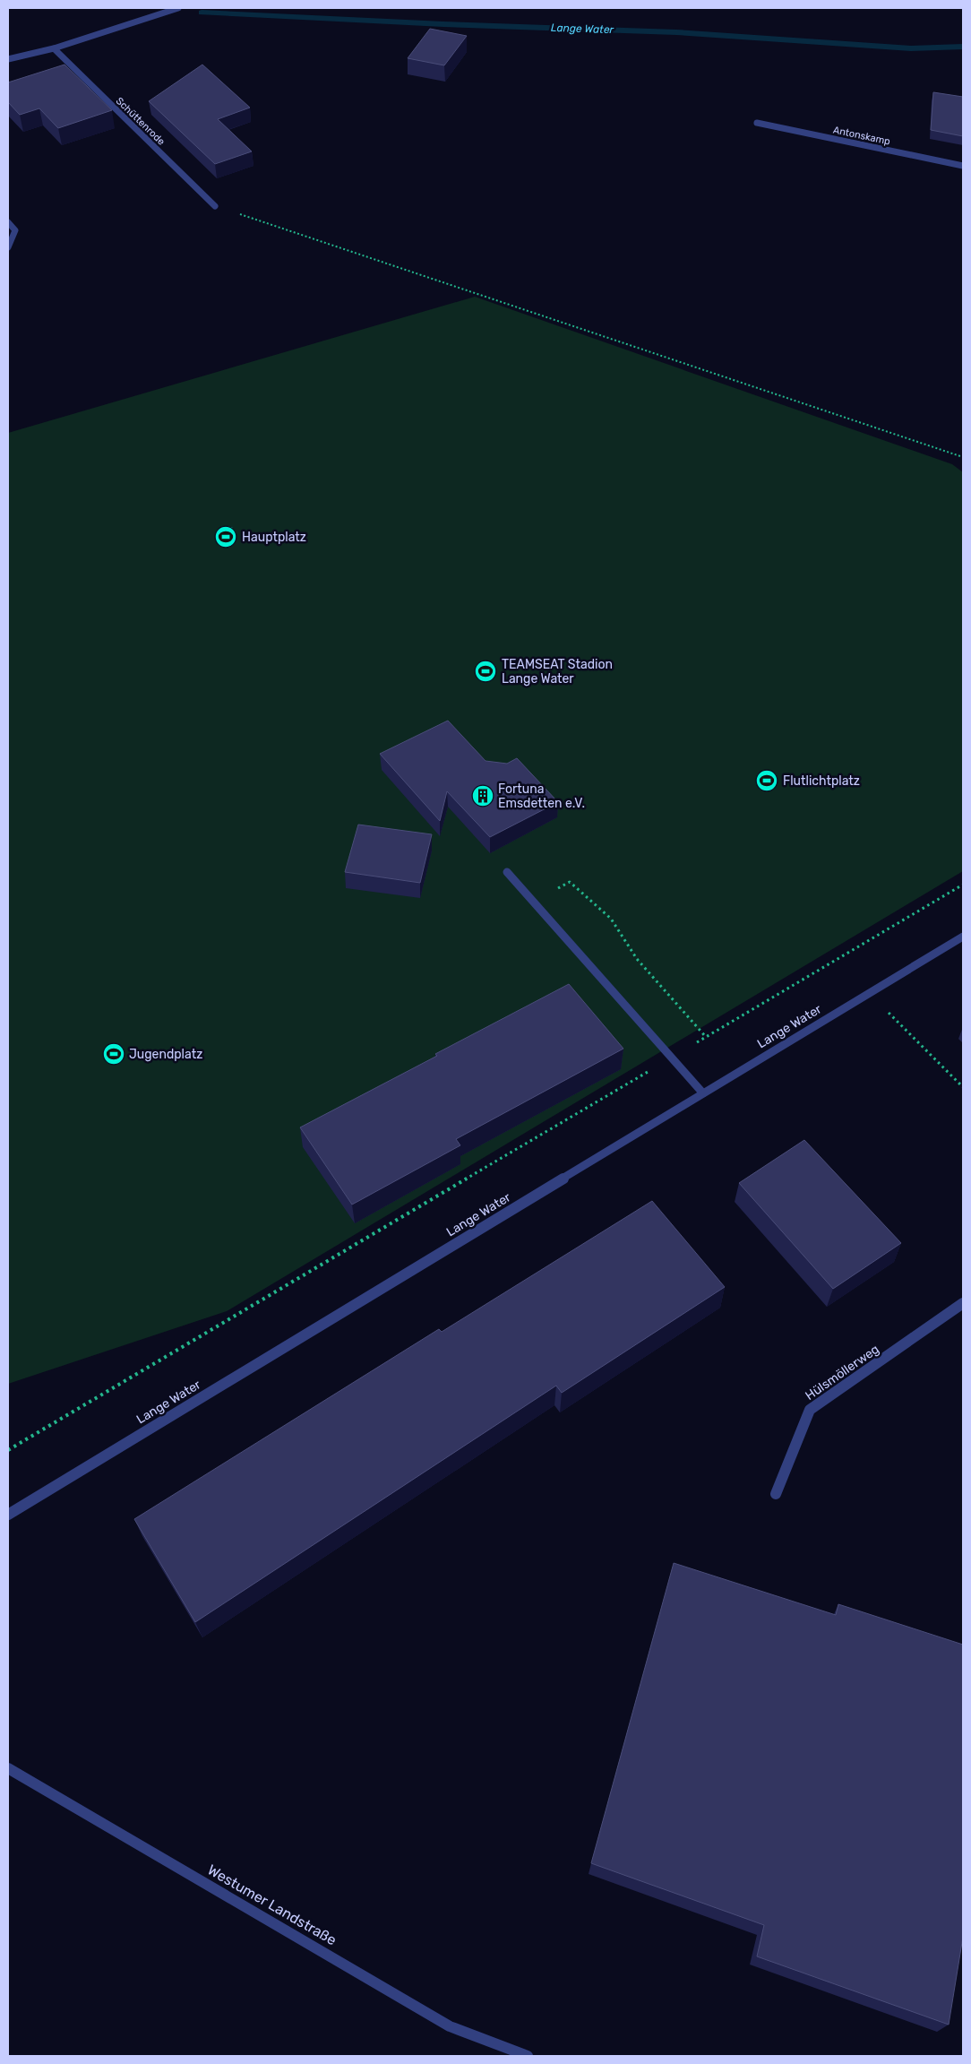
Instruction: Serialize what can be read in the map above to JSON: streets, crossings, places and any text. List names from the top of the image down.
{
  "streets": {
    "street": [
      "Schüttenrode",
      "Antonskamp",
      "Lange Water",
      "Hülsmöllerweg",
      "Westumer Landstraße"
    ]
  },
  "water": ["Lange Water"],
  "places": {
    "sports": [
      "Hauptplatz",
      "TEAMSEAT Stadion Lange Water",
      "Flutlichtplatz",
      "Jugendplatz"
    ],
    "building": ["Fortuna Emsdetten e.V."]
  }
}
